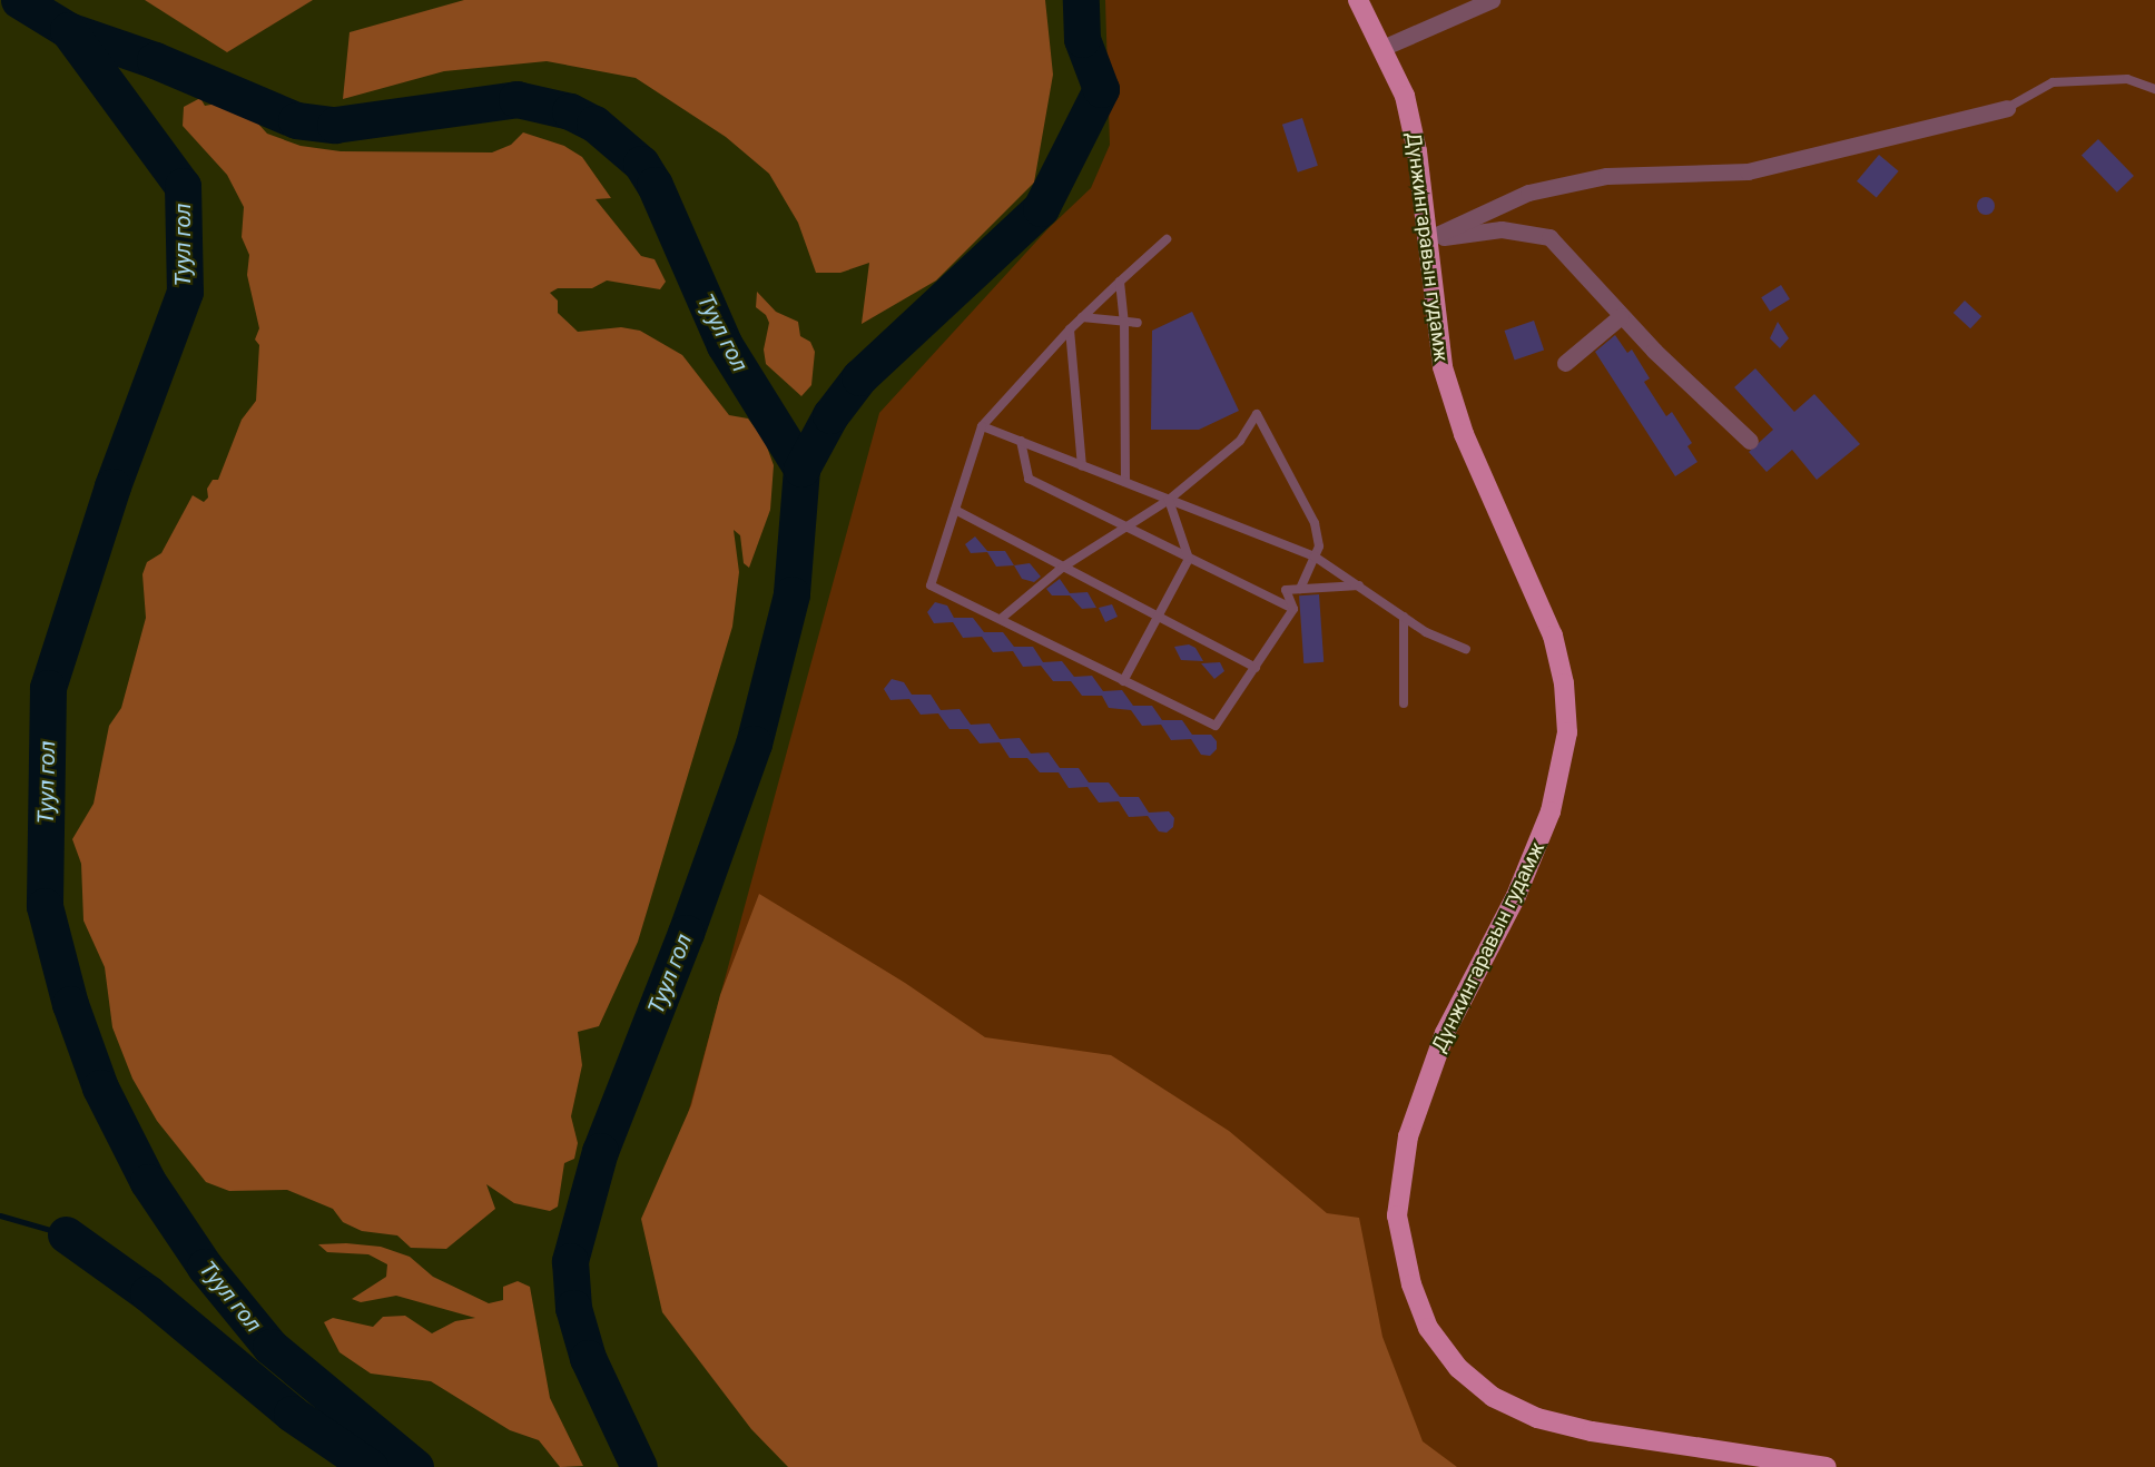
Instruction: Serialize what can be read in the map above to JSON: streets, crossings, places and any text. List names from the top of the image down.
{
  "streets": {
    "main road": ["Дүнжингаравын гудамж"]
  },
  "water": ["Туул гол"]
}
